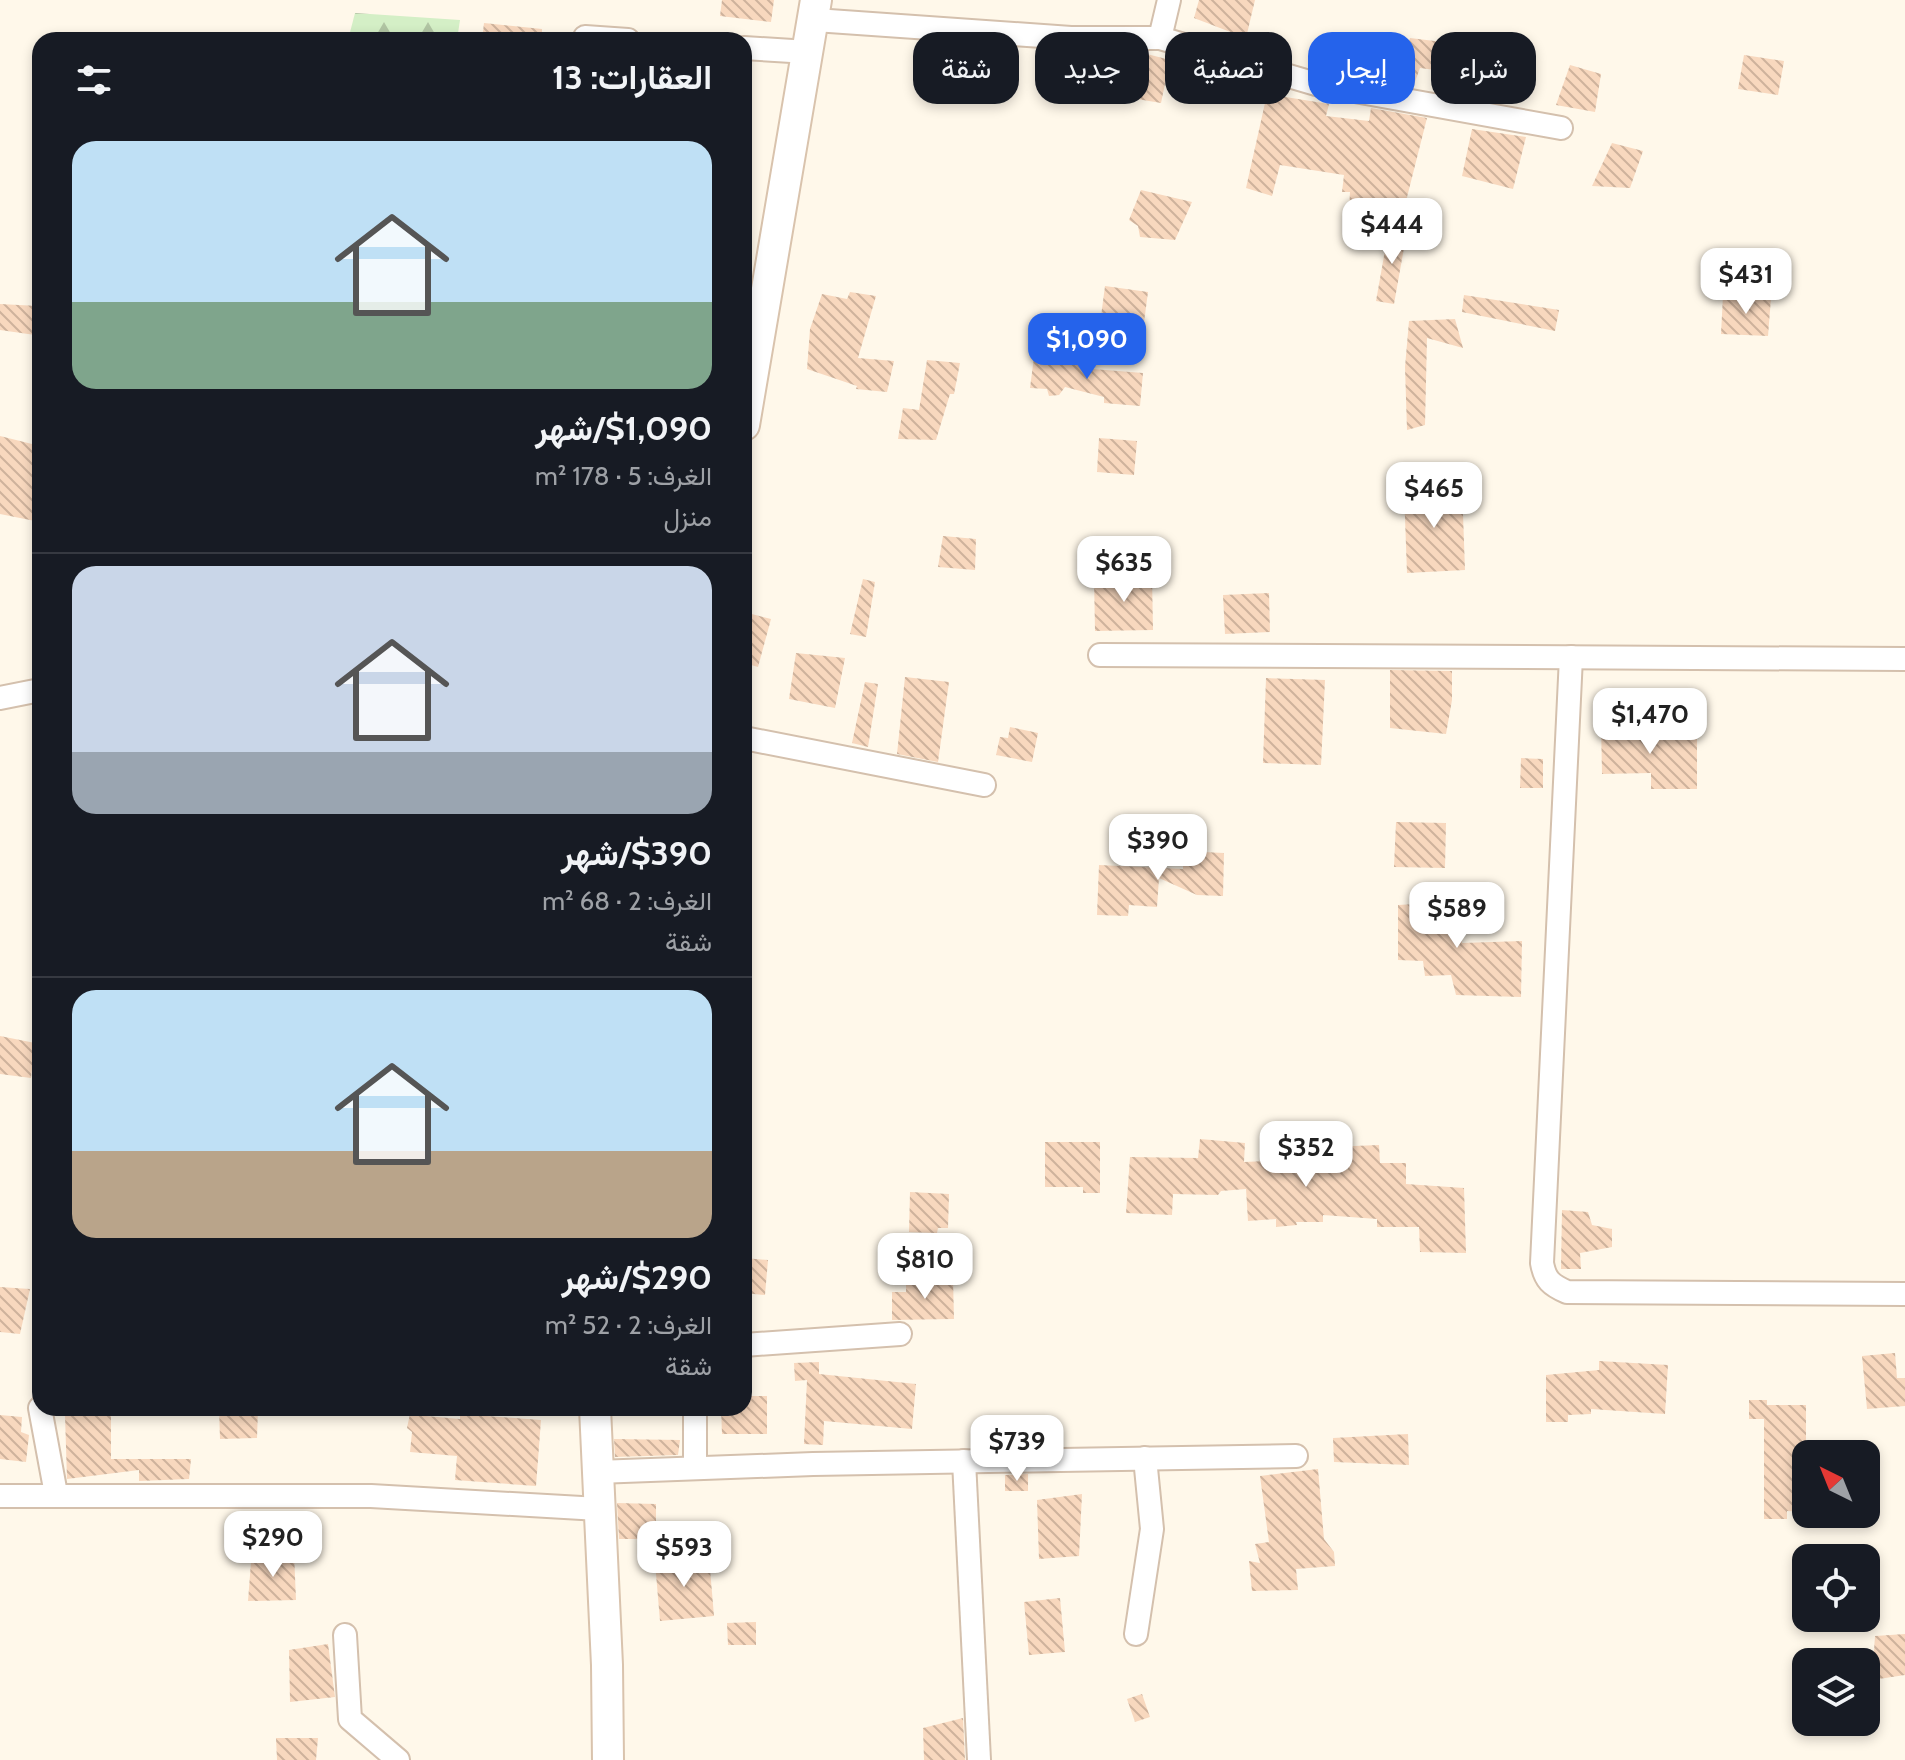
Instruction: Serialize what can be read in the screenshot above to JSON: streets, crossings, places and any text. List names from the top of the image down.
{
  "north": "top left",
  "page": {
    "chip": [
      "شراء",
      "إيجار",
      "تصفية",
      "جديد",
      "شقة"
    ],
    "heading": "العقارات: 13",
    "list": [
      {
        "name": "$1,090/شهر",
        "note": "الغرف: 5 · 178 m² · منزل"
      },
      {
        "name": "$390/شهر",
        "note": "الغرف: 2 · 68 m² · شقة"
      },
      {
        "name": "$290/شهر",
        "note": "الغرف: 2 · 52 m² · شقة"
      }
    ],
    "price": [
      "$444",
      "$431",
      "$1,090",
      "$465",
      "$635",
      "$1,470",
      "$390",
      "$589",
      "$352",
      "$810",
      "$739",
      "$290",
      "$593"
    ]
  }
}
